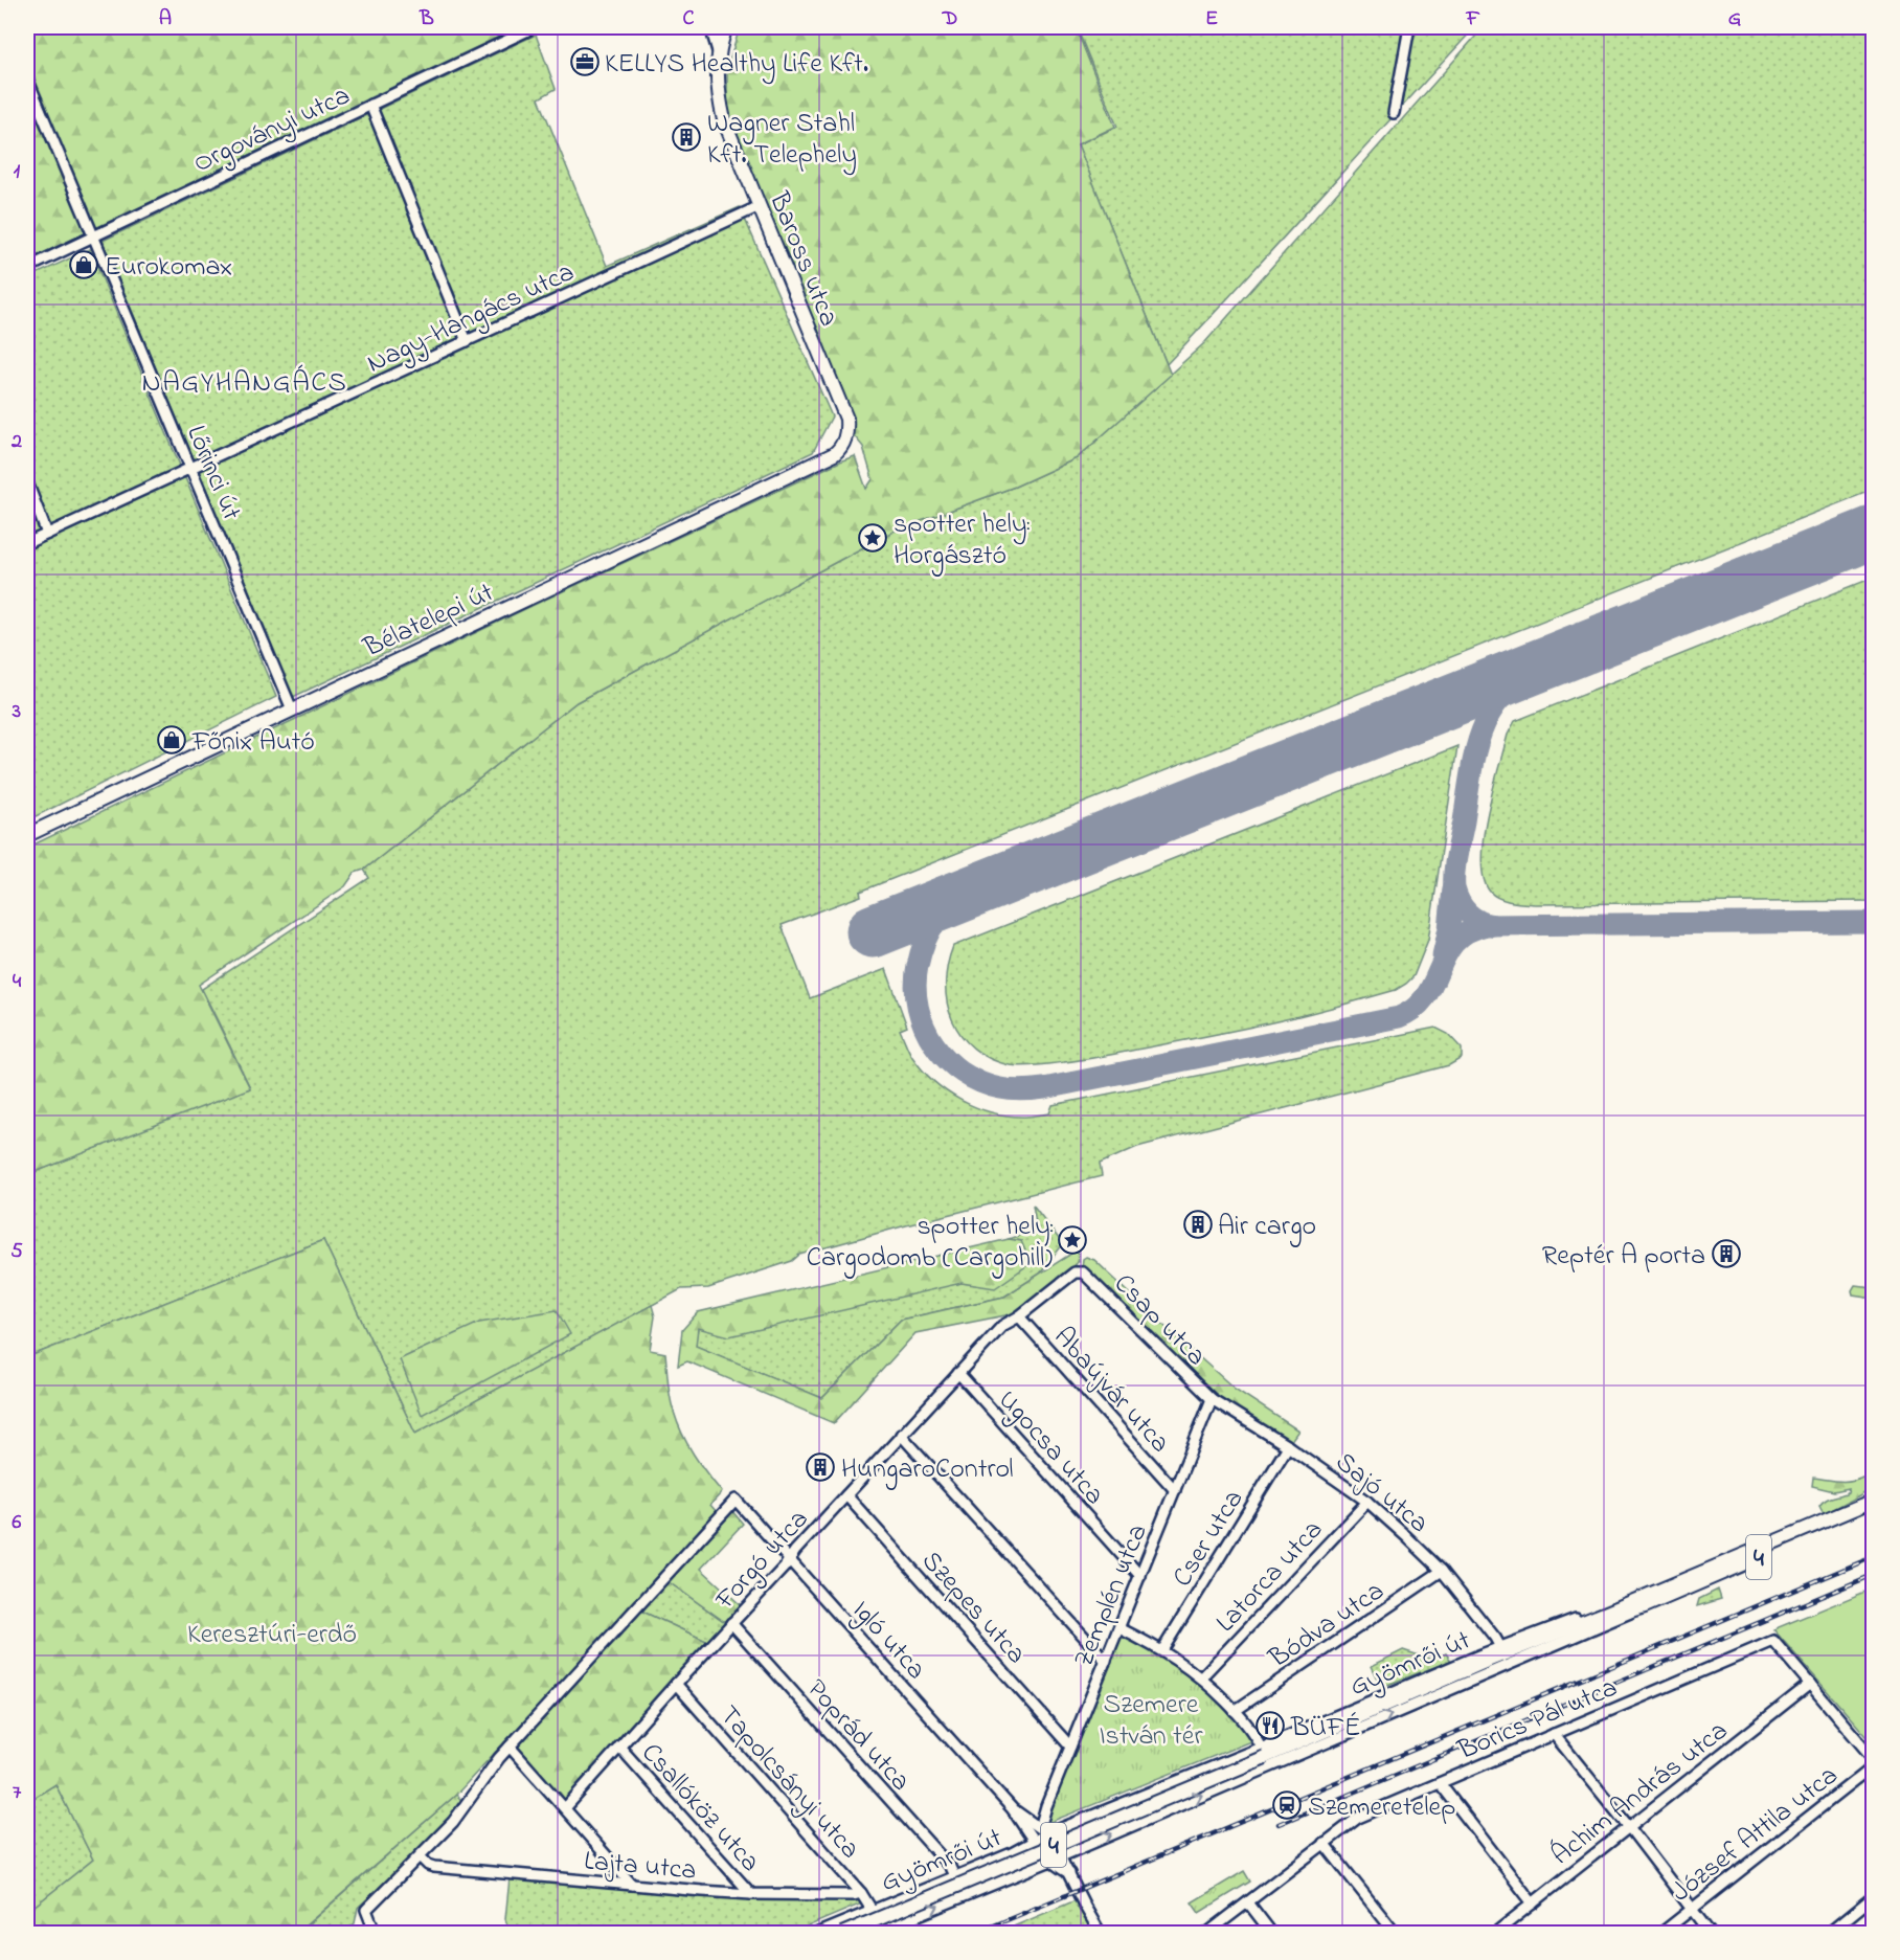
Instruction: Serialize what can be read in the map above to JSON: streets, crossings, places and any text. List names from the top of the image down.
{
  "streets": {
    "main road": ["Baross utca", "Bélatelepi út", "4"],
    "street": [
      "Orgoványi utca",
      "Nagy-Hangács utca",
      "Lőrinci út",
      "Csap utca",
      "Abaújvár utca",
      "Ugocsa utca",
      "Sajó utca",
      "Cser utca",
      "Forgó utca",
      "Latorca utca",
      "Zemplén utca",
      "Szepes utca",
      "Bódva utca",
      "Igló utca",
      "Gyömrői út",
      "Borics Pál utca",
      "Poprád utca",
      "Tapolcsányi utca",
      "Áchim András utca",
      "Csallóköz utca",
      "József Attila utca",
      "Lajta utca"
    ]
  },
  "crossings": [
    ["Orgoványi utca", "Lőrinci út"],
    ["Baross utca", "Nagy-Hangács utca"],
    ["Baross utca", "Bélatelepi út"],
    ["Nagy-Hangács utca", "Lőrinci út"],
    ["Lőrinci út", "Bélatelepi út"],
    ["Csap utca", "Sajó utca"],
    ["Csap utca", "Forgó utca"],
    ["Csap utca", "Zemplén utca"],
    ["Abaújvár utca", "Forgó utca"],
    ["Abaújvár utca", "Zemplén utca"],
    ["Ugocsa utca", "Forgó utca"],
    ["Ugocsa utca", "Zemplén utca"],
    ["Sajó utca", "Cser utca"],
    ["Sajó utca", "Latorca utca"],
    ["Sajó utca", "Zemplén utca"],
    ["Sajó utca", "Bódva utca"],
    ["Sajó utca", "Gyömrői út"],
    ["4", "Gyömrői út"],
    ["Forgó utca", "Szepes utca"],
    ["Forgó utca", "Igló utca"],
    ["Forgó utca", "Poprád utca"],
    ["Forgó utca", "Tapolcsányi utca"],
    ["Forgó utca", "Csallóköz utca"],
    ["Zemplén utca", "Szepes utca"],
    ["Zemplén utca", "Igló utca"],
    ["Zemplén utca", "Gyömrői út"],
    ["Igló utca", "Gyömrői út"],
    ["Gyömrői út", "Poprád utca"],
    ["Gyömrői út", "Tapolcsányi utca"],
    ["Borics Pál utca", "Áchim András utca"],
    ["Tapolcsányi utca", "Lajta utca"],
    ["Csallóköz utca", "Lajta utca"]
  ],
  "districts": ["NAGYHANGÁCS"],
  "parks": ["Keresztúri-erdő", "Szemere István tér"],
  "places": {
    "office": ["KELLYS Healthy Life Kft."],
    "building": [
      "Wagner Stahl Kft. Telephely",
      "Air cargo",
      "Reptér A porta",
      "HungaroControl"
    ],
    "shop": ["Eurokomax", "Főnix Autó"],
    "place": ["spotter hely: Horgásztó", "spotter hely: Cargodomb (Cargohill)"],
    "restaurant": ["BÜFÉ"],
    "station": ["Szemeretelep"]
  },
  "grid": {
    "columns": [
      "A",
      "B",
      "C",
      "D",
      "E",
      "F",
      "G"
    ],
    "rows": [
      "1",
      "2",
      "3",
      "4",
      "5",
      "6",
      "7"
    ]
  }
}
